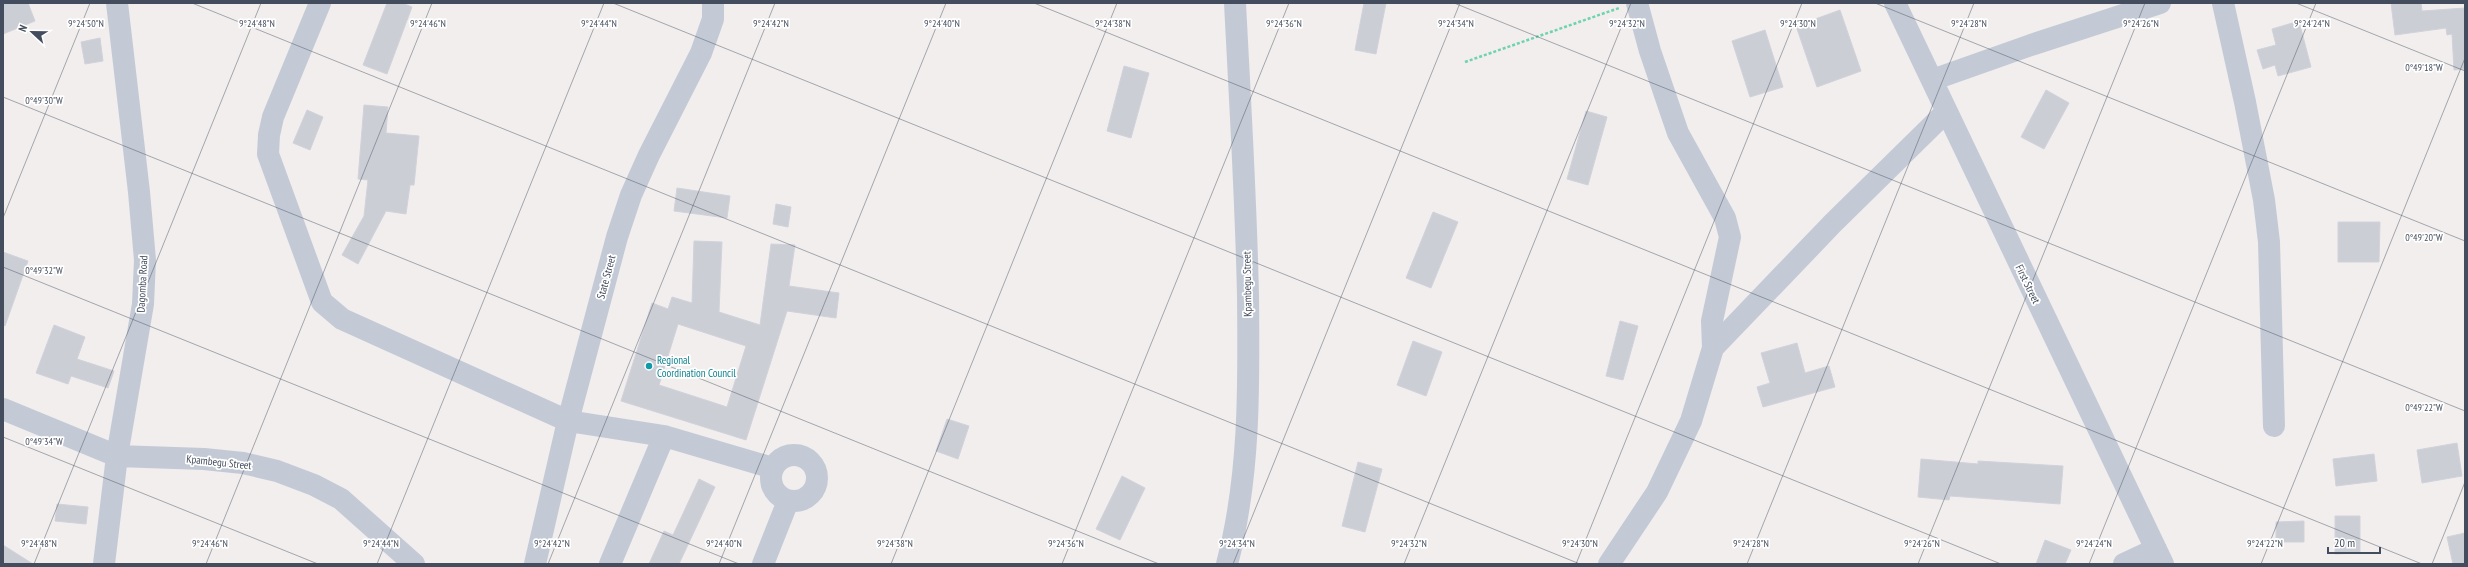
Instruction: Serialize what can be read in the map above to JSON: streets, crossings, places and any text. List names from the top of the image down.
{
  "streets": {
    "street": [
      "State Street",
      "Dagomba Road",
      "Kpambegu Street",
      "First Street"
    ]
  },
  "crossings": [
    ["Dagomba Road", "Kpambegu Street"]
  ],
  "places": ["Regional Coordination Council"],
  "scale_bar": "20 m",
  "north": "left",
  "coordinates": [
    "9°24'36\"N",
    "9°24'34\"N",
    "9°24'32\"N",
    "9°24'30\"N",
    "9°24'28\"N",
    "9°24'26\"N",
    "9°24'24\"N",
    "9°24'50\"N",
    "9°24'48\"N",
    "9°24'46\"N",
    "9°24'44\"N",
    "9°24'42\"N",
    "9°24'40\"N",
    "9°24'38\"N",
    "0°49'18\"W",
    "0°49'30\"W",
    "0°49'20\"W",
    "0°49'32\"W",
    "0°49'22\"W",
    "0°49'34\"W",
    "9°24'22\"N"
  ]
}
